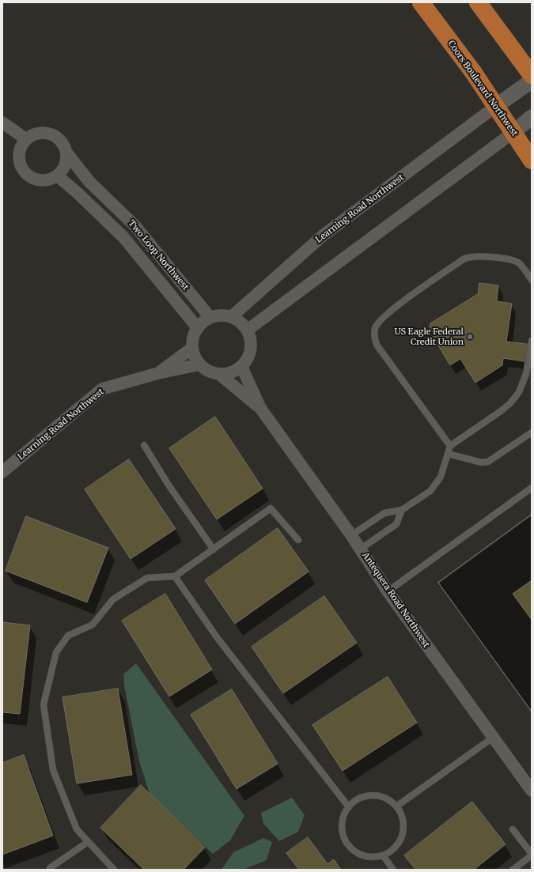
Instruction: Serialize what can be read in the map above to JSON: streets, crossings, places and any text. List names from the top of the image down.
{
  "streets": {
    "main road": ["Coors Boulevard Northwest"],
    "street": ["Learning Road Northwest", "Two Loop Northwest", "Antequera Road Northwest"]
  },
  "crossings": [
    ["Coors Boulevard Northwest", "Learning Road Northwest"],
    ["Learning Road Northwest", "Two Loop Northwest"],
    ["Learning Road Northwest", "Antequera Road Northwest"],
    ["Two Loop Northwest", "Antequera Road Northwest"]
  ],
  "places": ["US Eagle Federal Credit Union"]
}
